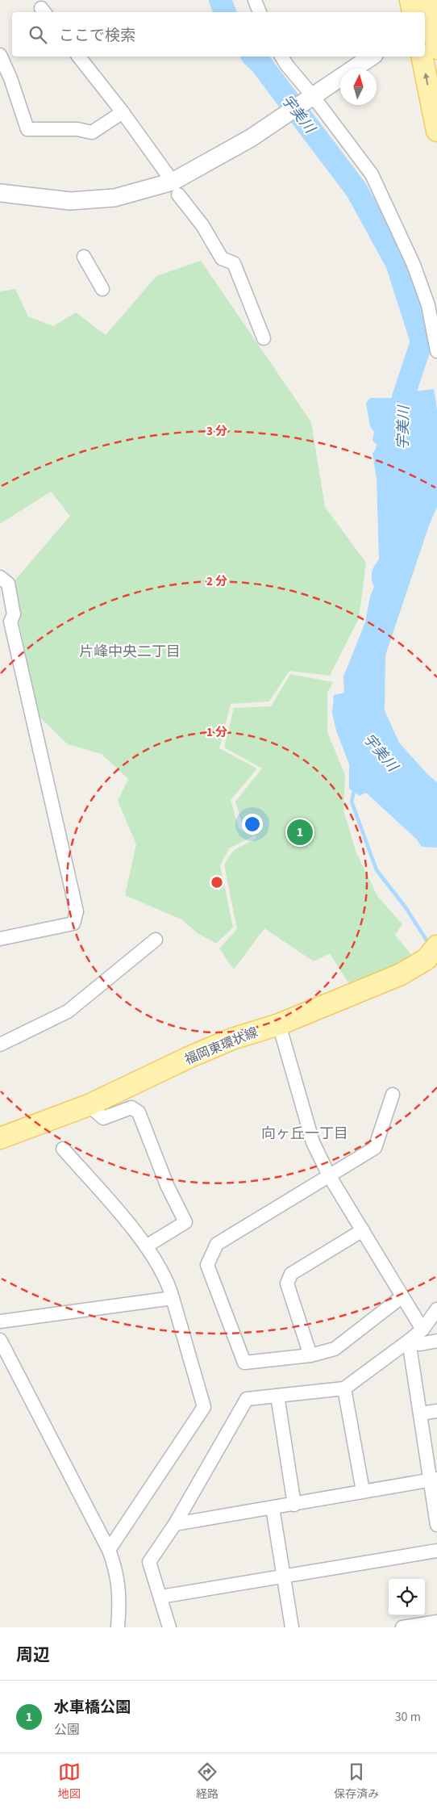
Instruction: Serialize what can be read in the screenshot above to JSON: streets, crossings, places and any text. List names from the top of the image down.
{
  "streets": {
    "main road": ["福岡東環状線"]
  },
  "districts": ["片峰中央二丁目", "向ヶ丘一丁目"],
  "water": ["宇美川"],
  "north": "top",
  "page": {
    "search": "ここで検索",
    "pins": "1",
    "heading": "周辺",
    "list": [
      {
        "mark": "1",
        "name": "水車橋公園",
        "note": "公園",
        "value": "30 m"
      }
    ],
    "nav": ["地図", "経路", "保存済み"]
  },
  "rings": ["3 分", "2 分", "1 分"]
}
